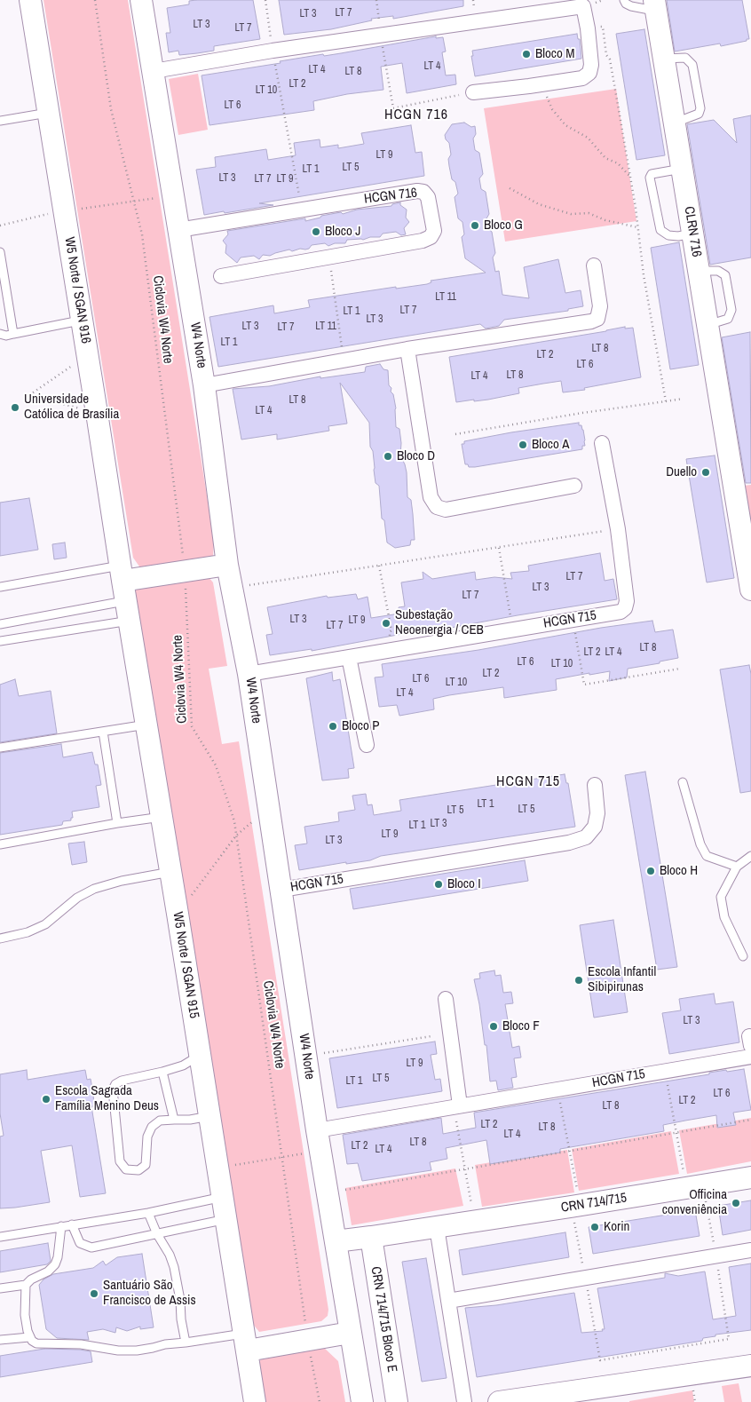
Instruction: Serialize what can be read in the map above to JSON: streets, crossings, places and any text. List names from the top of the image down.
{
  "streets": {
    "main road": [
      "CLRN 716",
      "W5 Norte / SGAN 916",
      "W4 Norte",
      "W5 Norte / SGAN 915",
      "CRN 714/715",
      "CRN 714/715 Bloco E"
    ],
    "street": ["HCGN 716", "HCGN 715"],
    "path": ["Ciclovia W4 Norte"]
  },
  "crossings": [
    ["HCGN 716", "W4 Norte"],
    ["W5 Norte / SGAN 916", "W5 Norte / SGAN 915"],
    ["W4 Norte", "HCGN 715"],
    ["W4 Norte", "CRN 714/715"],
    ["CRN 714/715", "CRN 714/715 Bloco E"]
  ],
  "districts": ["HCGN 716", "HCGN 715"],
  "places": [
    "Bloco M",
    "Bloco G",
    "Bloco J",
    "Universidade Católica de Brasília",
    "Bloco A",
    "Bloco D",
    "Duello",
    "Subestação Neoenergia / CEB",
    "Bloco P",
    "Bloco H",
    "Bloco I",
    "Escola Infantil Sibipirunas",
    "Bloco F",
    "Escola Sagrada Família Menino Deus",
    "Officina conveniência",
    "Korin",
    "Santuário São Francisco de Assis"
  ],
  "house_numbers": [
    "LT 7",
    "LT 3",
    "LT 3",
    "LT 7",
    "LT 4",
    "LT 4",
    "LT 8",
    "LT 2",
    "LT 10",
    "LT 6",
    "LT 9",
    "LT 5",
    "LT 1",
    "LT 3",
    "LT 7",
    "LT 9",
    "LT 11",
    "LT 7",
    "LT 1",
    "LT 3",
    "LT 3",
    "LT 11",
    "LT 7",
    "LT 1",
    "LT 8",
    "LT 2",
    "LT 6",
    "LT 8",
    "LT 4",
    "LT 8",
    "LT 4",
    "LT 7",
    "LT 3",
    "LT 7",
    "LT 3",
    "LT 9",
    "LT 7",
    "LT 8",
    "LT 2",
    "LT 4",
    "LT 6",
    "LT 10",
    "LT 2",
    "LT 6",
    "LT 10",
    "LT 4",
    "LT 1",
    "LT 5",
    "LT 5",
    "LT 3",
    "LT 1",
    "LT 9",
    "LT 3",
    "LT 3",
    "LT 9",
    "LT 5",
    "LT 1",
    "LT 6",
    "LT 2",
    "LT 8",
    "LT 2",
    "LT 8",
    "LT 4",
    "LT 8",
    "LT 2",
    "LT 4"
  ]
}
